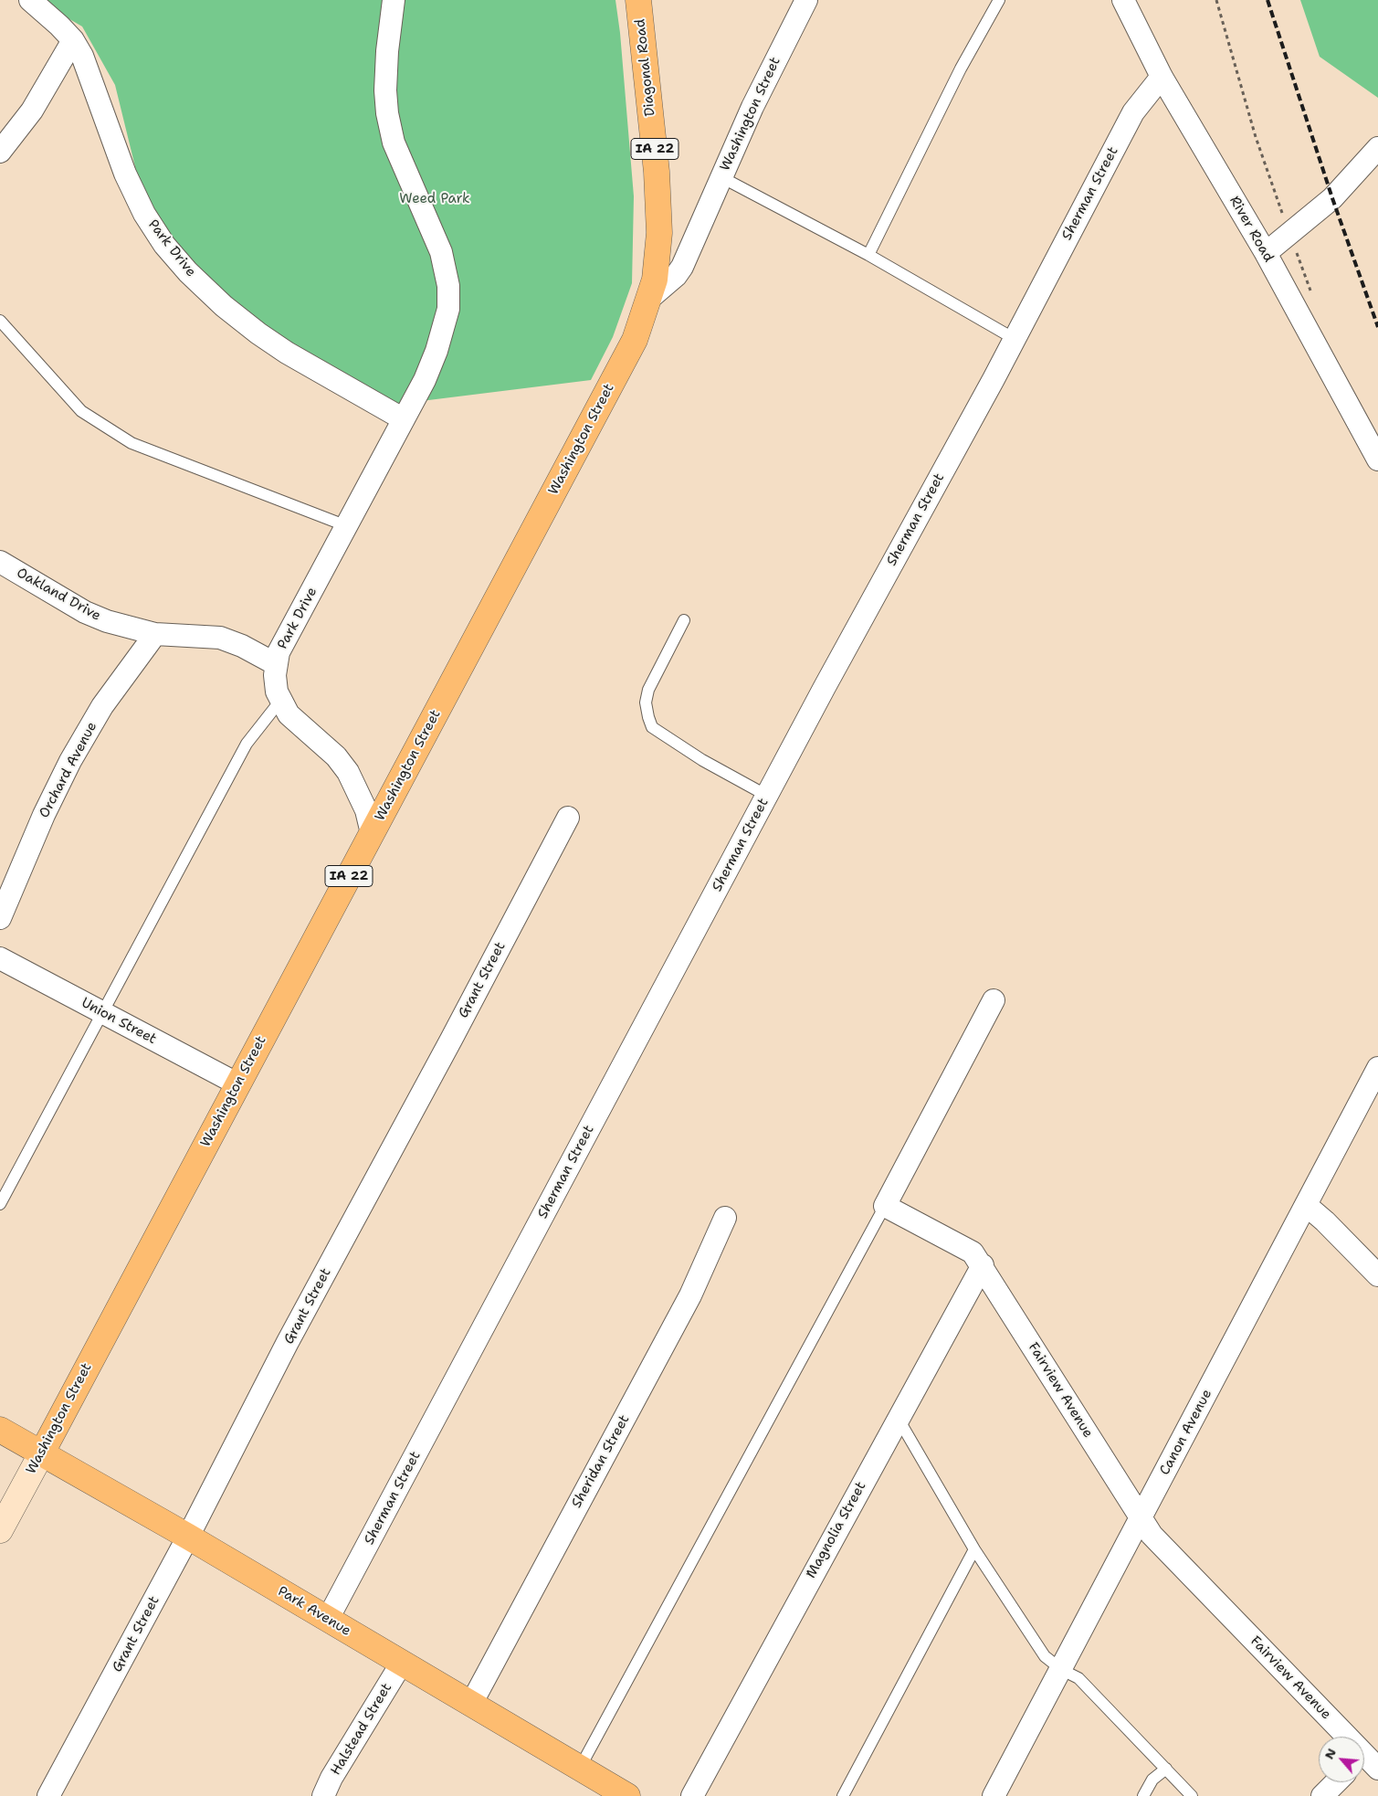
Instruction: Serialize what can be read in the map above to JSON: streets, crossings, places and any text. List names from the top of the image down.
{
  "streets": {
    "main road": [
      "Diagonal Road",
      "Washington Street",
      "IA 22",
      "Park Avenue"
    ],
    "street": [
      "Sherman Street",
      "River Road",
      "Park Drive",
      "Oakland Drive",
      "Orchard Avenue",
      "Grant Street",
      "Union Street",
      "Fairview Avenue",
      "Canon Avenue",
      "Sheridan Street",
      "Magnolia Street",
      "Halstead Street"
    ]
  },
  "crossings": [
    ["Diagonal Road", "Washington Street"],
    ["Washington Street", "Park Drive"],
    ["Washington Street", "Union Street"],
    ["Washington Street", "Park Avenue"],
    ["Sherman Street", "River Road"],
    ["Sherman Street", "Park Avenue"],
    ["Park Drive", "Oakland Drive"],
    ["Oakland Drive", "Orchard Avenue"],
    ["Grant Street", "Park Avenue"],
    ["Fairview Avenue", "Canon Avenue"],
    ["Fairview Avenue", "Magnolia Street"],
    ["Sheridan Street", "Park Avenue"],
    ["Park Avenue", "Halstead Street"]
  ],
  "parks": ["Weed Park"],
  "north": "top left"
}
